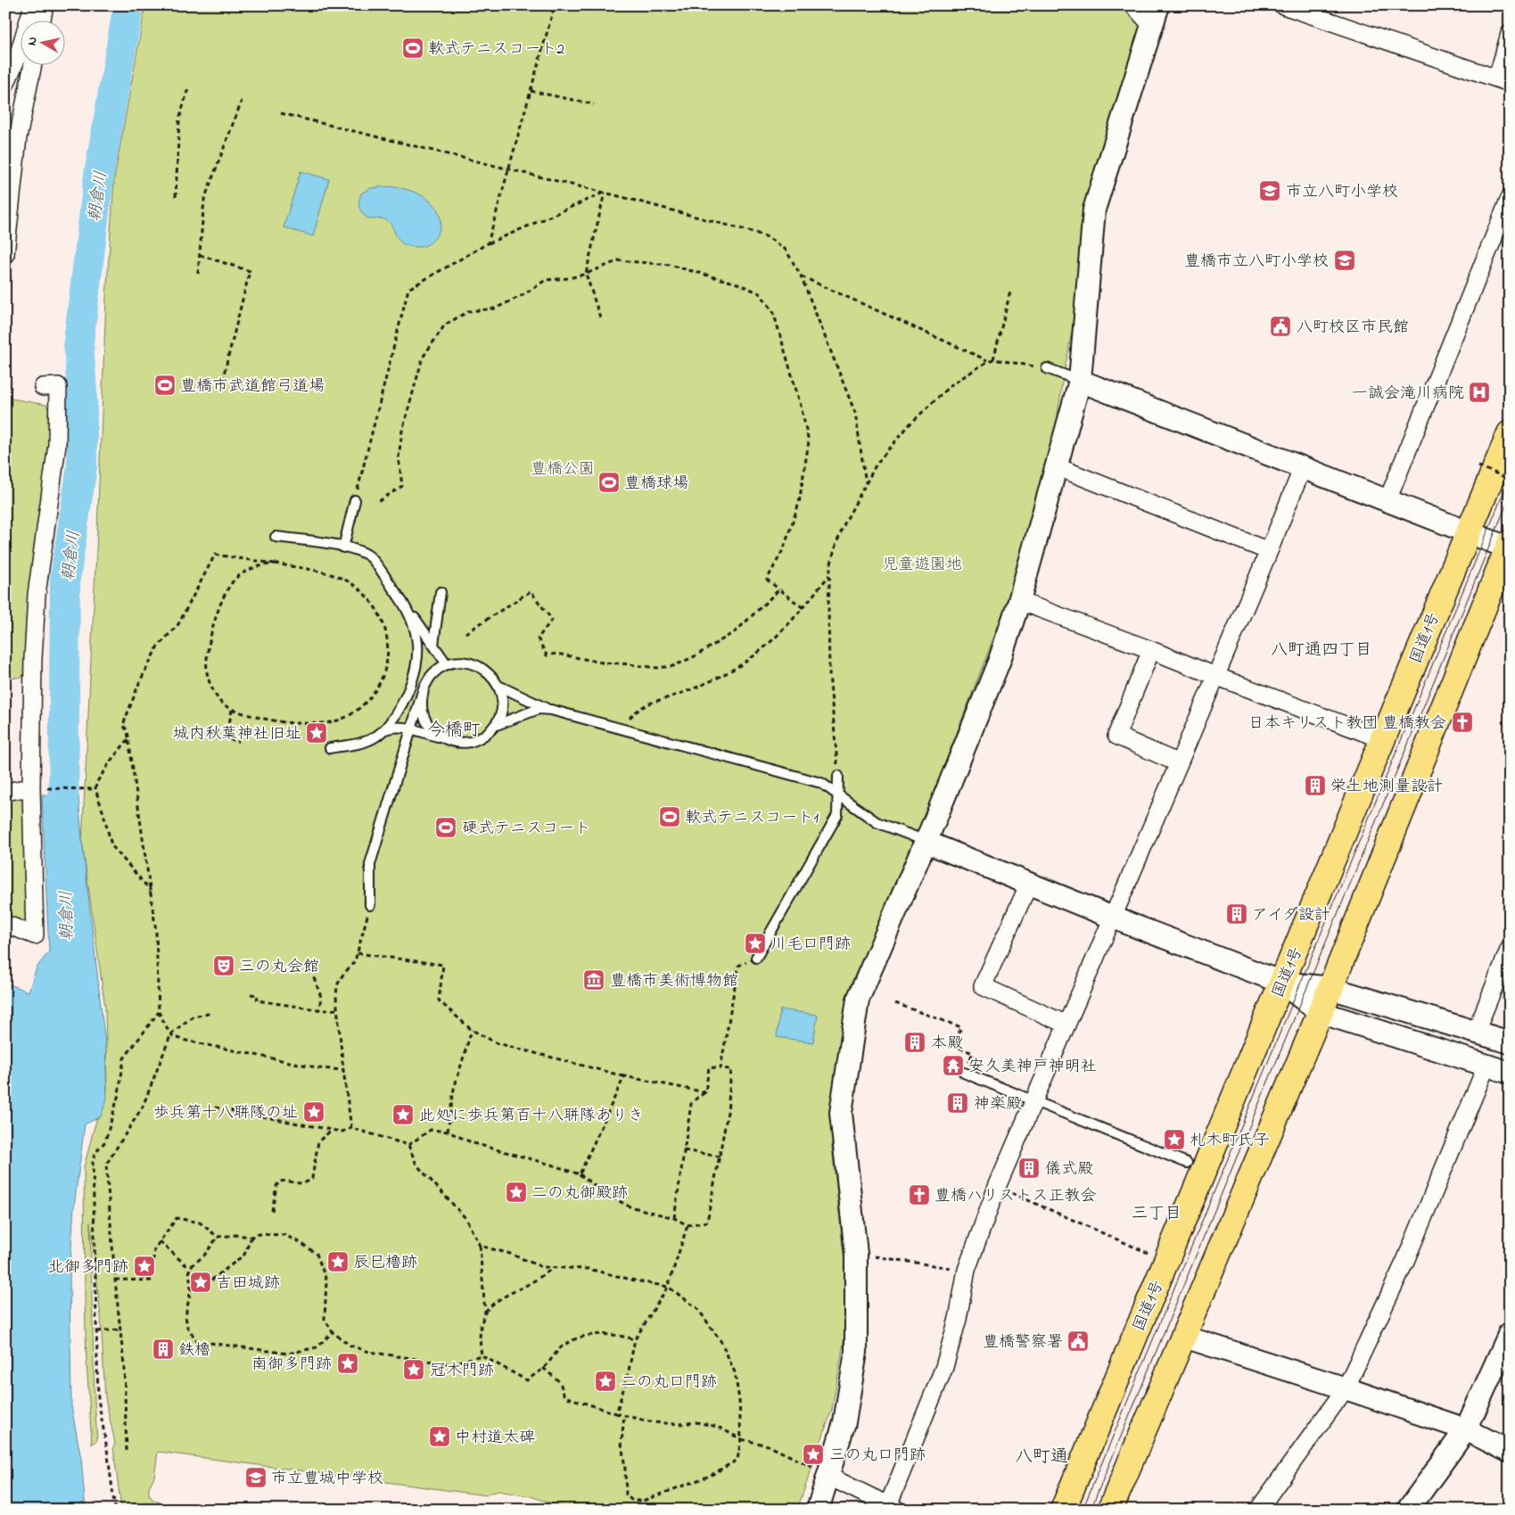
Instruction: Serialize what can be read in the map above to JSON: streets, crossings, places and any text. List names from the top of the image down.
{
  "streets": {
    "highway": ["国道1号"]
  },
  "districts": [
    "八町通四丁目",
    "今橋町",
    "三丁目",
    "八町通"
  ],
  "water": ["朝倉川"],
  "parks": ["豊橋公園", "児童遊園地"],
  "places": {
    "sports": [
      "軟式テニスコート2",
      "豊橋市武道館弓道場",
      "豊橋球場",
      "軟式テニスコート1",
      "硬式テニスコート"
    ],
    "school or university": ["市立八町小学校", "豊橋市立八町小学校", "市立豊城中学校"],
    "public building": ["八町校区市民館", "豊橋警察署"],
    "hospital": ["一誠会滝川病院"],
    "church": ["日本キリスト教団 豊橋教会", "豊橋ハリストス正教会"],
    "place": [
      "城内秋葉神社旧址",
      "川毛口門跡",
      "歩兵第十八聠隊の址",
      "此処に歩兵第百十八聠隊ありき",
      "札木町氏子",
      "二の丸御殿跡",
      "辰巳櫓跡",
      "北御多門跡",
      "吉田城跡",
      "南御多門跡",
      "冠木門跡",
      "二の丸口門跡",
      "中村道太碑",
      "三の丸口門跡"
    ],
    "building": [
      "栄土地測量設計",
      "アイダ設計",
      "本殿",
      "神楽殿",
      "儀式殿",
      "鉄櫓"
    ],
    "theatre": ["三の丸会館"],
    "museum": ["豊橋市美術博物館"],
    "temple": ["安久美神戸神明社"]
  },
  "north": "left"
}
